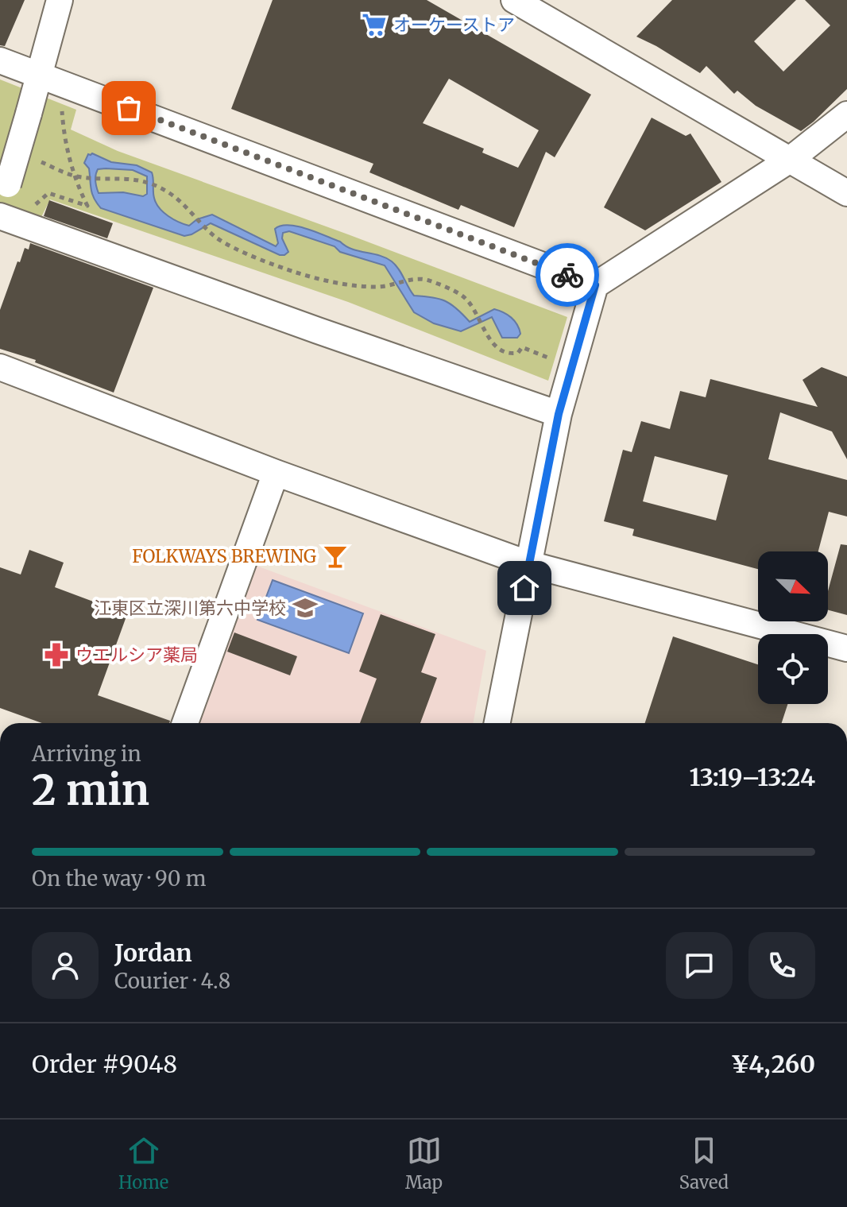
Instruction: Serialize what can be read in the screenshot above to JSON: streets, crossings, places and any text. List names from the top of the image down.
{
  "places": {
    "supermarket": ["オーケーストア"],
    "bar": ["FOLKWAYS BREWING"],
    "school or university": ["江東区立深川第六中学校"],
    "pharmacy": ["ウエルシア薬局"]
  },
  "north": "bottom right",
  "page": {
    "heading": ["2 min", "Arriving in", "13:19–13:24"],
    "panel": [
      "Jordan",
      "Courier · 4.8",
      "Order #9048",
      "¥4,260"
    ],
    "bar": "On the way · 90 m",
    "tabs": ["Home", "Map", "Saved"]
  }
}
